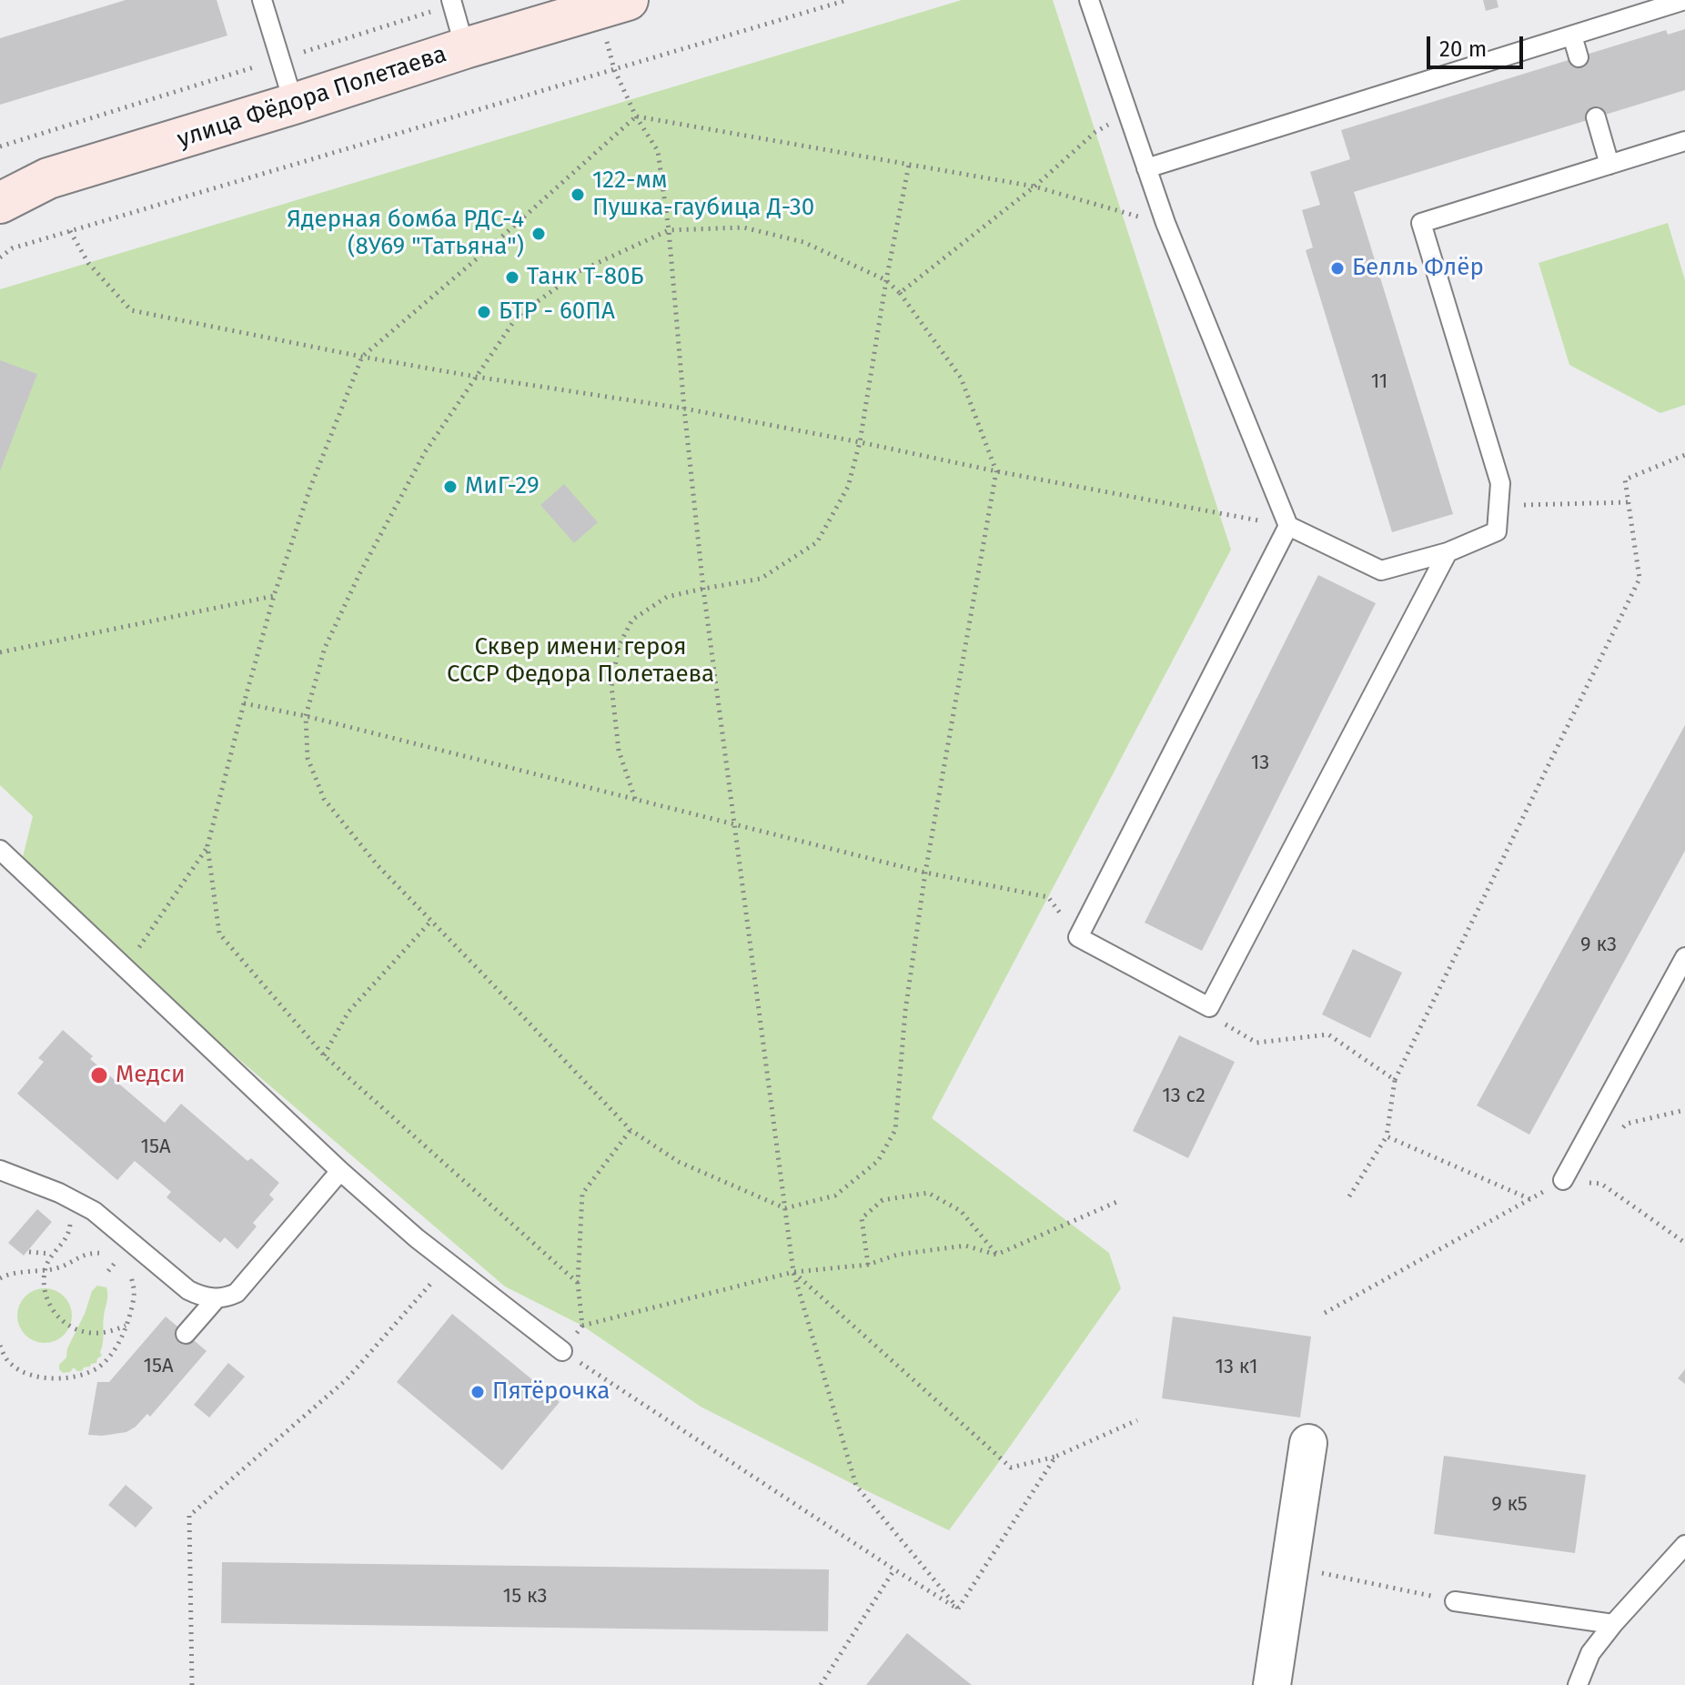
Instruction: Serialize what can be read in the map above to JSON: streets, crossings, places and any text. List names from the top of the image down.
{
  "streets": {
    "main road": ["улица Фёдора Полетаева"]
  },
  "parks": ["Сквер имени героя СССР Федора Полетаева"],
  "places": [
    "122-мм Пушка-гаубица Д-30",
    "Ядерная бомба РДС-4 (8У69 \"Татьяна\")",
    "Белль Флёр",
    "Танк Т-80Б",
    "БТР - 60ПА",
    "МиГ-29",
    "Медси",
    "Пятёрочка"
  ],
  "house_numbers": [
    "11",
    "13",
    "9 к3",
    "13 с2",
    "15А",
    "15А",
    "13 к1",
    "9 к5",
    "15 к3"
  ],
  "scale_bar": "20 m"
}
